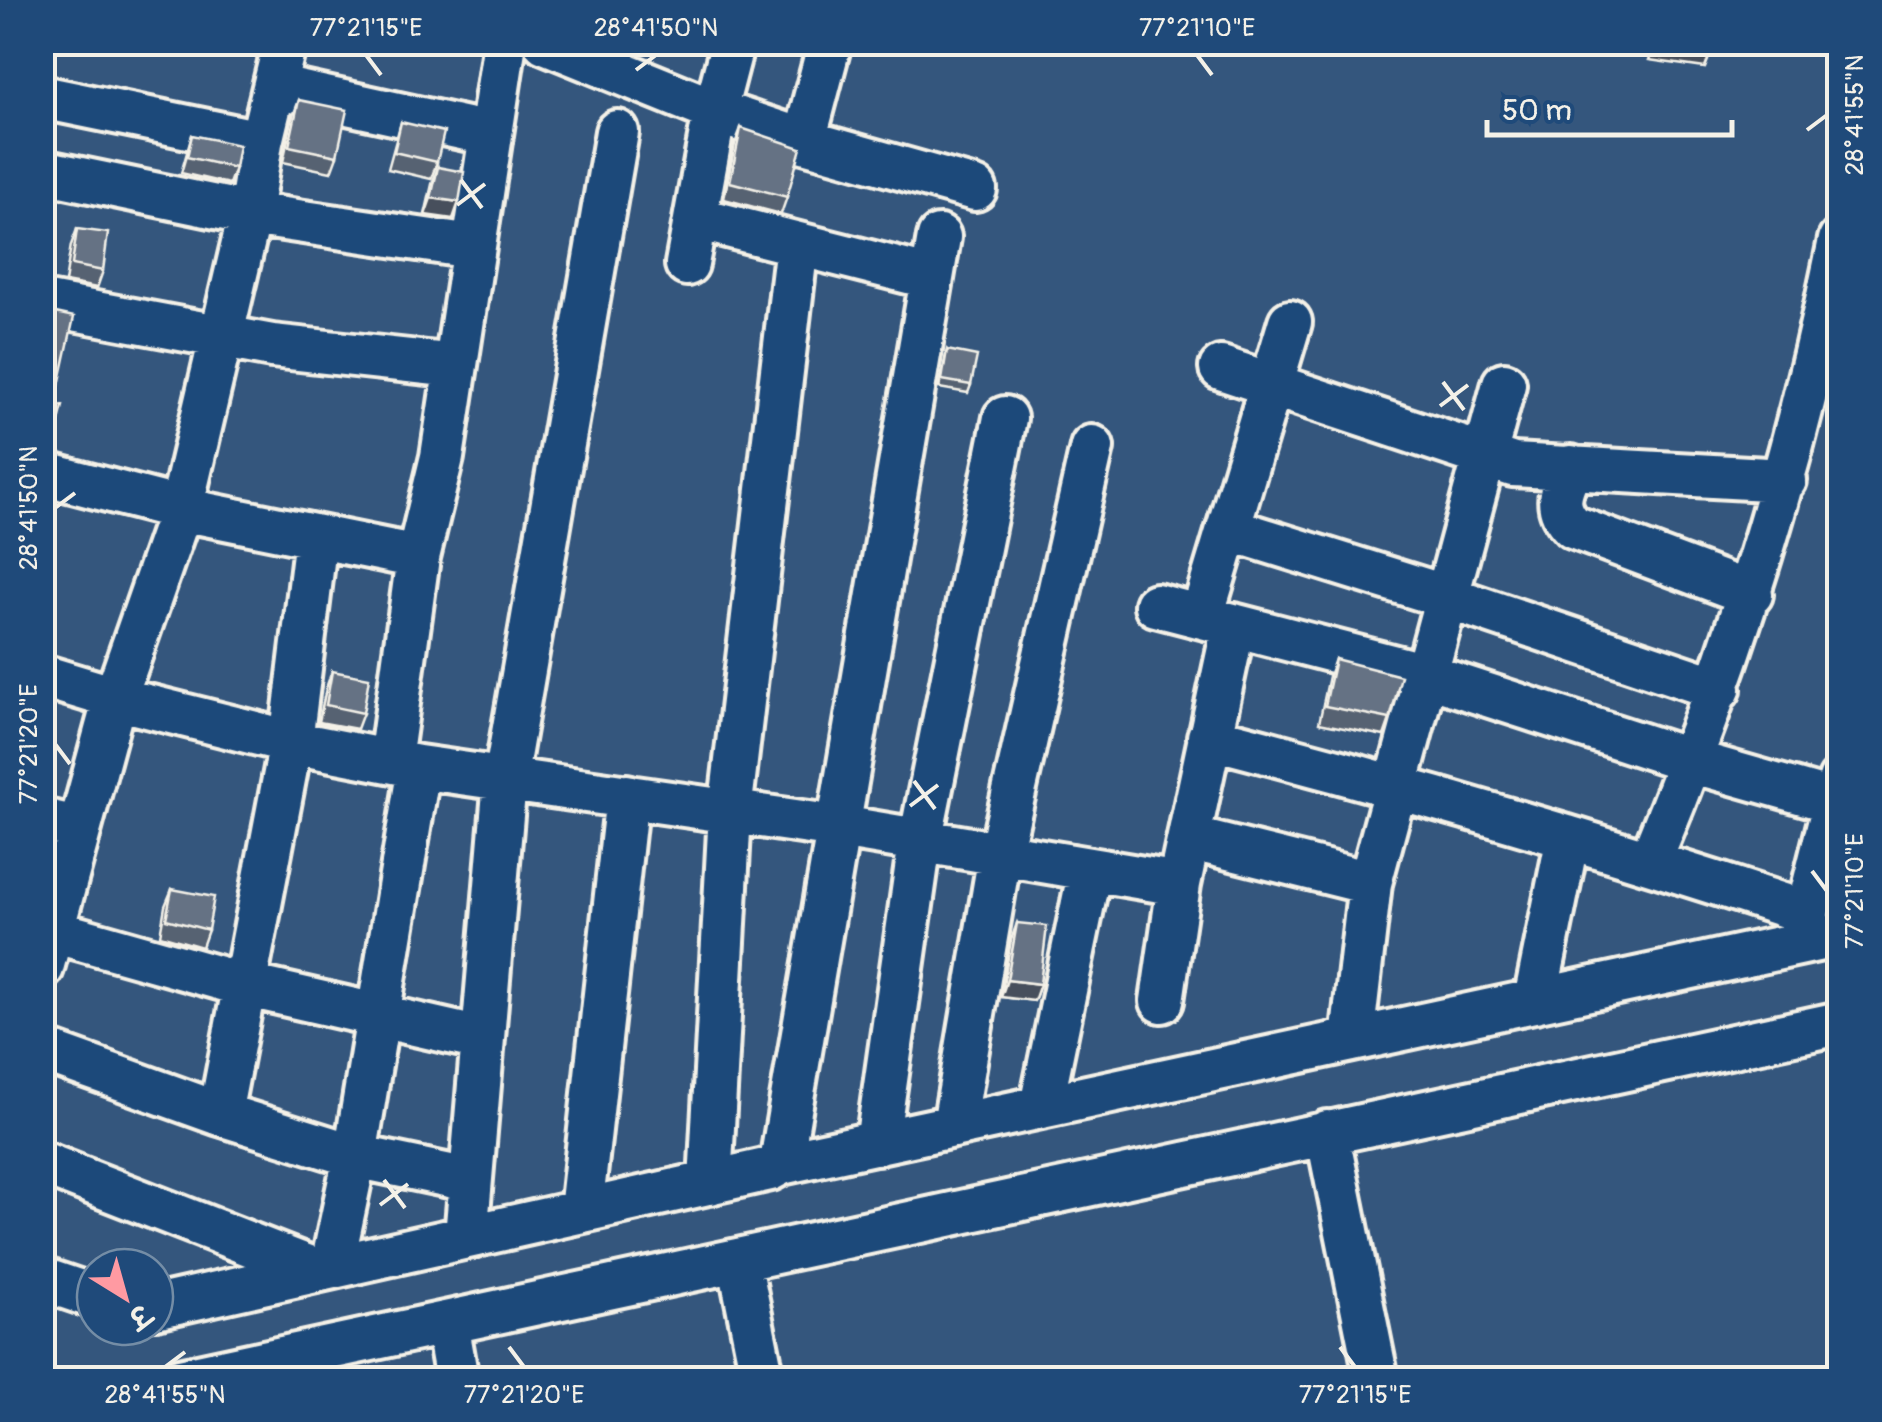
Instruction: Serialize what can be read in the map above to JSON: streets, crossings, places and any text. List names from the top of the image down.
{
  "scale_bar": "50 m",
  "north": "bottom right",
  "coordinates": [
    "77°21'15\"E",
    "28°41'50\"N",
    "77°21'10\"E",
    "28°41'55\"N",
    "77°21'20\"E"
  ]
}
